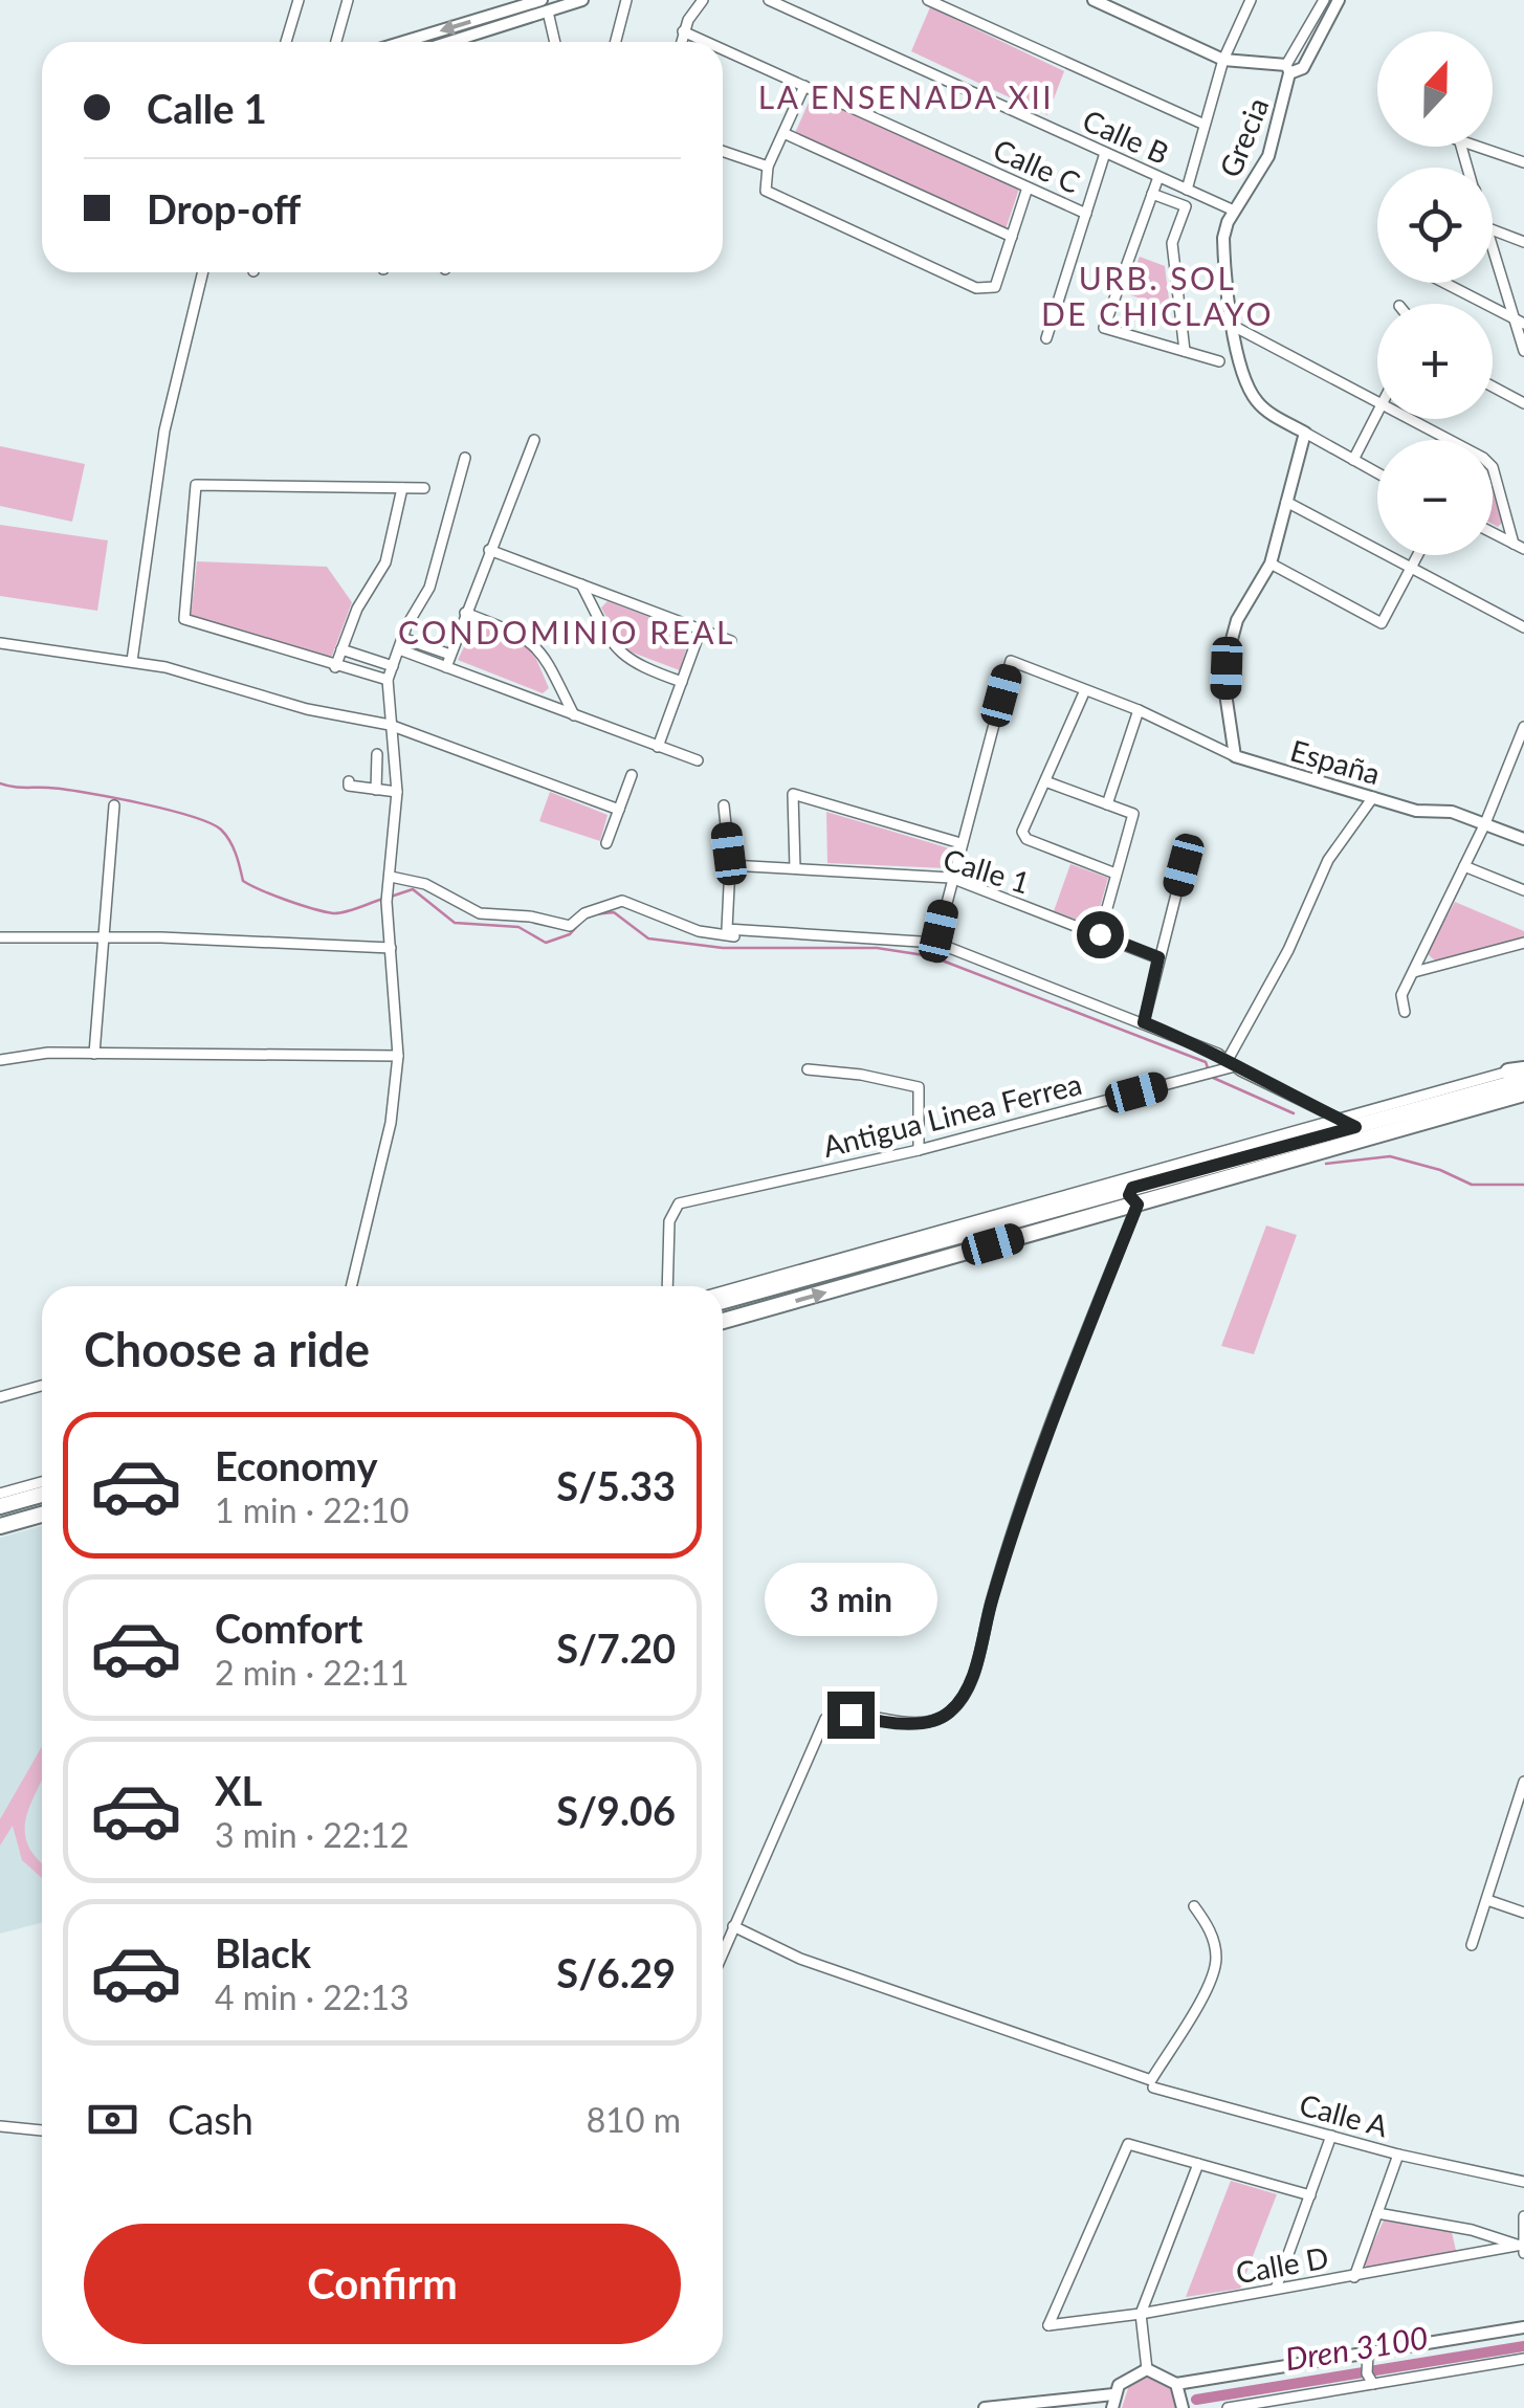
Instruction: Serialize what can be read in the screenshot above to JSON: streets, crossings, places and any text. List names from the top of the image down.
{
  "streets": {
    "street": [
      "Calle B",
      "Grecia",
      "Calle C",
      "España",
      "Calle 1",
      "Antigua Linea Ferrea",
      "Calle A",
      "Calle D"
    ]
  },
  "crossings": [
    ["Calle B", "Grecia"]
  ],
  "districts": ["LA ENSENADA XII", "URB. SOL DE CHICLAYO", "CONDOMINIO REAL"],
  "water": ["Dren 3100"],
  "north": "top",
  "page": {
    "map_buttons": ["+", "−"],
    "banner": ["Calle 1", "Drop-off"],
    "heading": "Choose a ride",
    "list": [
      {
        "name": "Economy",
        "note": "1 min · 22:10",
        "value": "S/5.33"
      },
      {
        "name": "Comfort",
        "note": "2 min · 22:11",
        "value": "S/7.20"
      },
      {
        "name": "XL",
        "note": "3 min · 22:12",
        "value": "S/9.06"
      },
      {
        "name": "Black",
        "note": "4 min · 22:13",
        "value": "S/6.29"
      }
    ],
    "bubble": "3 min",
    "pay": ["Cash", "810 m"],
    "buttons": "Confirm"
  }
}
